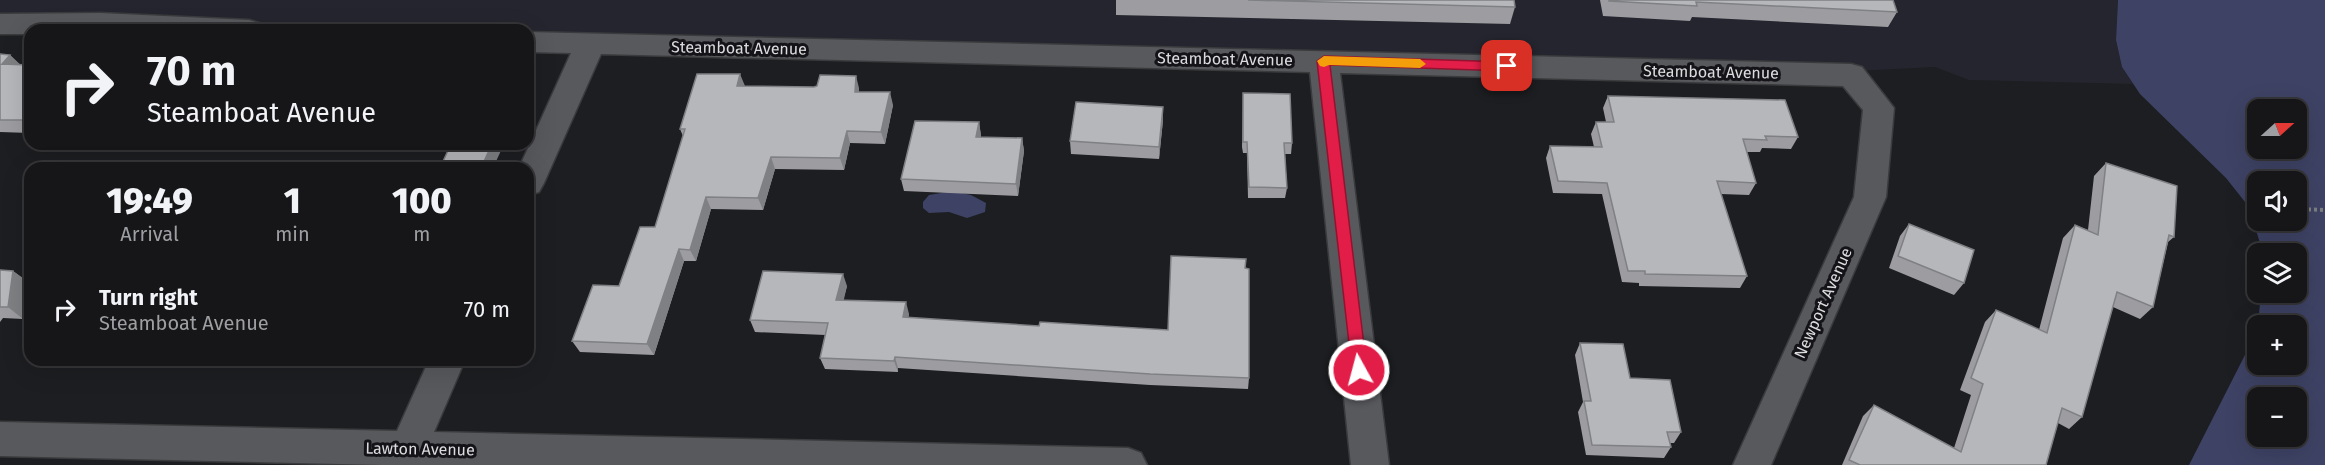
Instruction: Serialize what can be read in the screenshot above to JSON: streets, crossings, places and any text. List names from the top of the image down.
{
  "streets": {
    "street": ["Steamboat Avenue", "Newport Avenue", "Lawton Avenue"]
  },
  "crossings": [
    ["Steamboat Avenue", "Newport Avenue"]
  ],
  "north": "right",
  "page": {
    "turn": ["70 m", "Steamboat Avenue"],
    "map_buttons": ["+", "−"],
    "eta": [
      "19:49",
      "Arrival",
      "1",
      "min",
      "100",
      "m"
    ],
    "list": [
      {
        "name": "Turn right",
        "note": "Steamboat Avenue",
        "value": "70 m"
      }
    ]
  }
}
